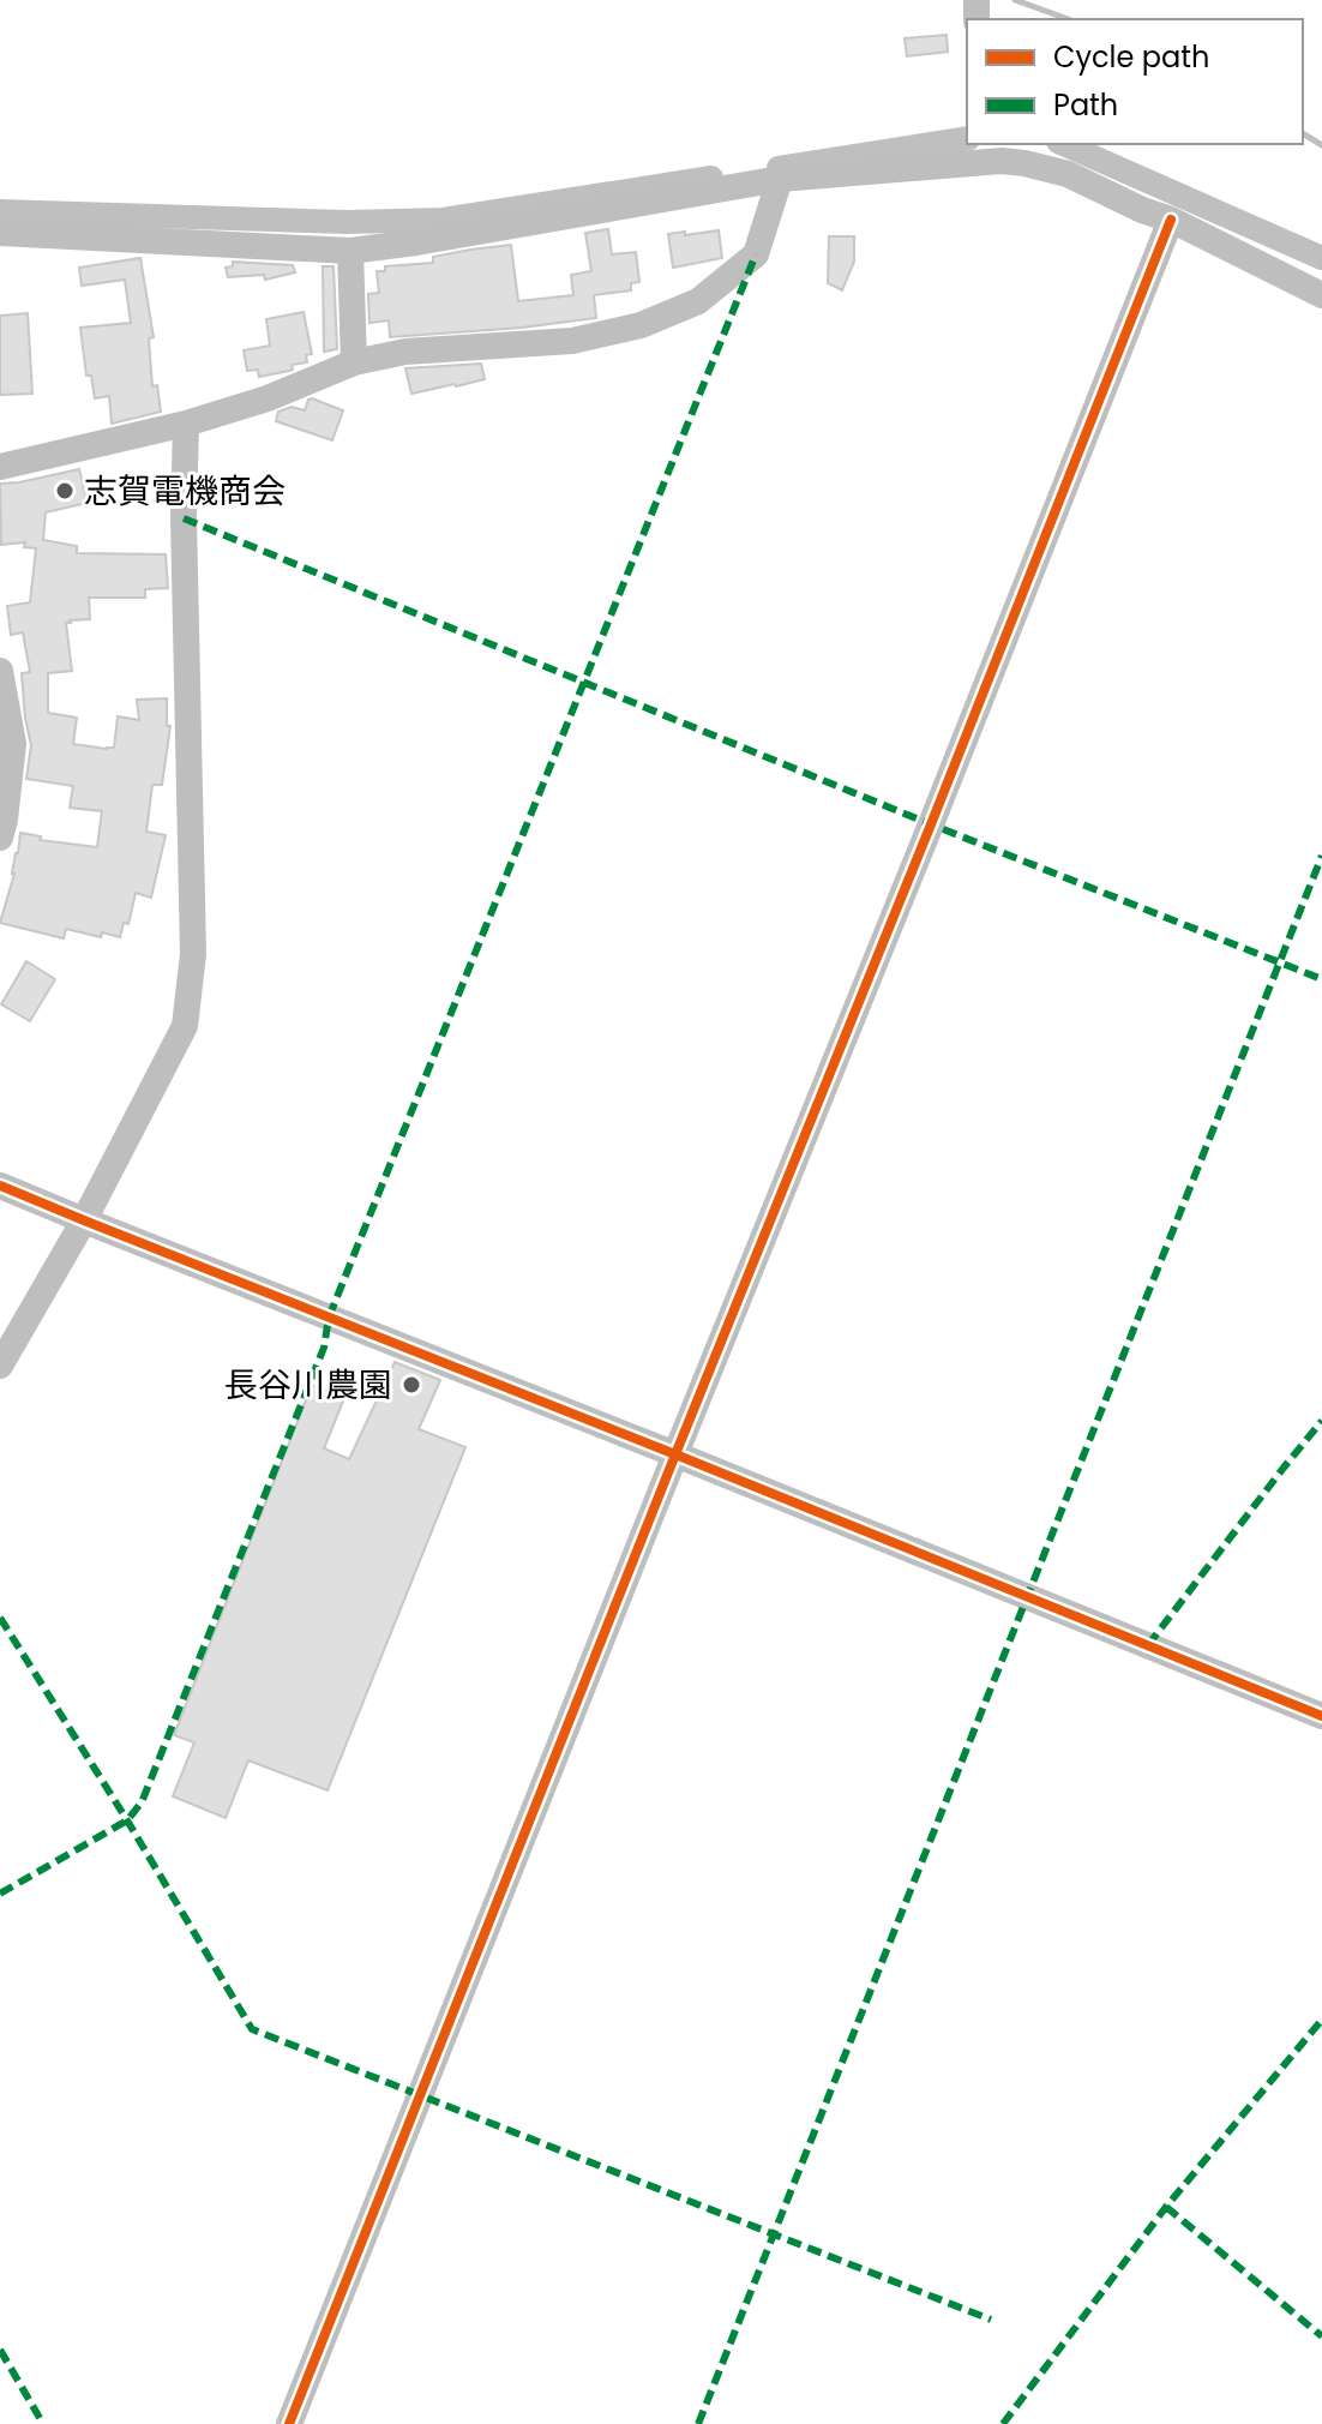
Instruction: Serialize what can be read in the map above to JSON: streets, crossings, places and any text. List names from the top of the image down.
{
  "places": ["志賀電機商会", "長谷川農園"],
  "legend": ["Cycle path", "Path"]
}
